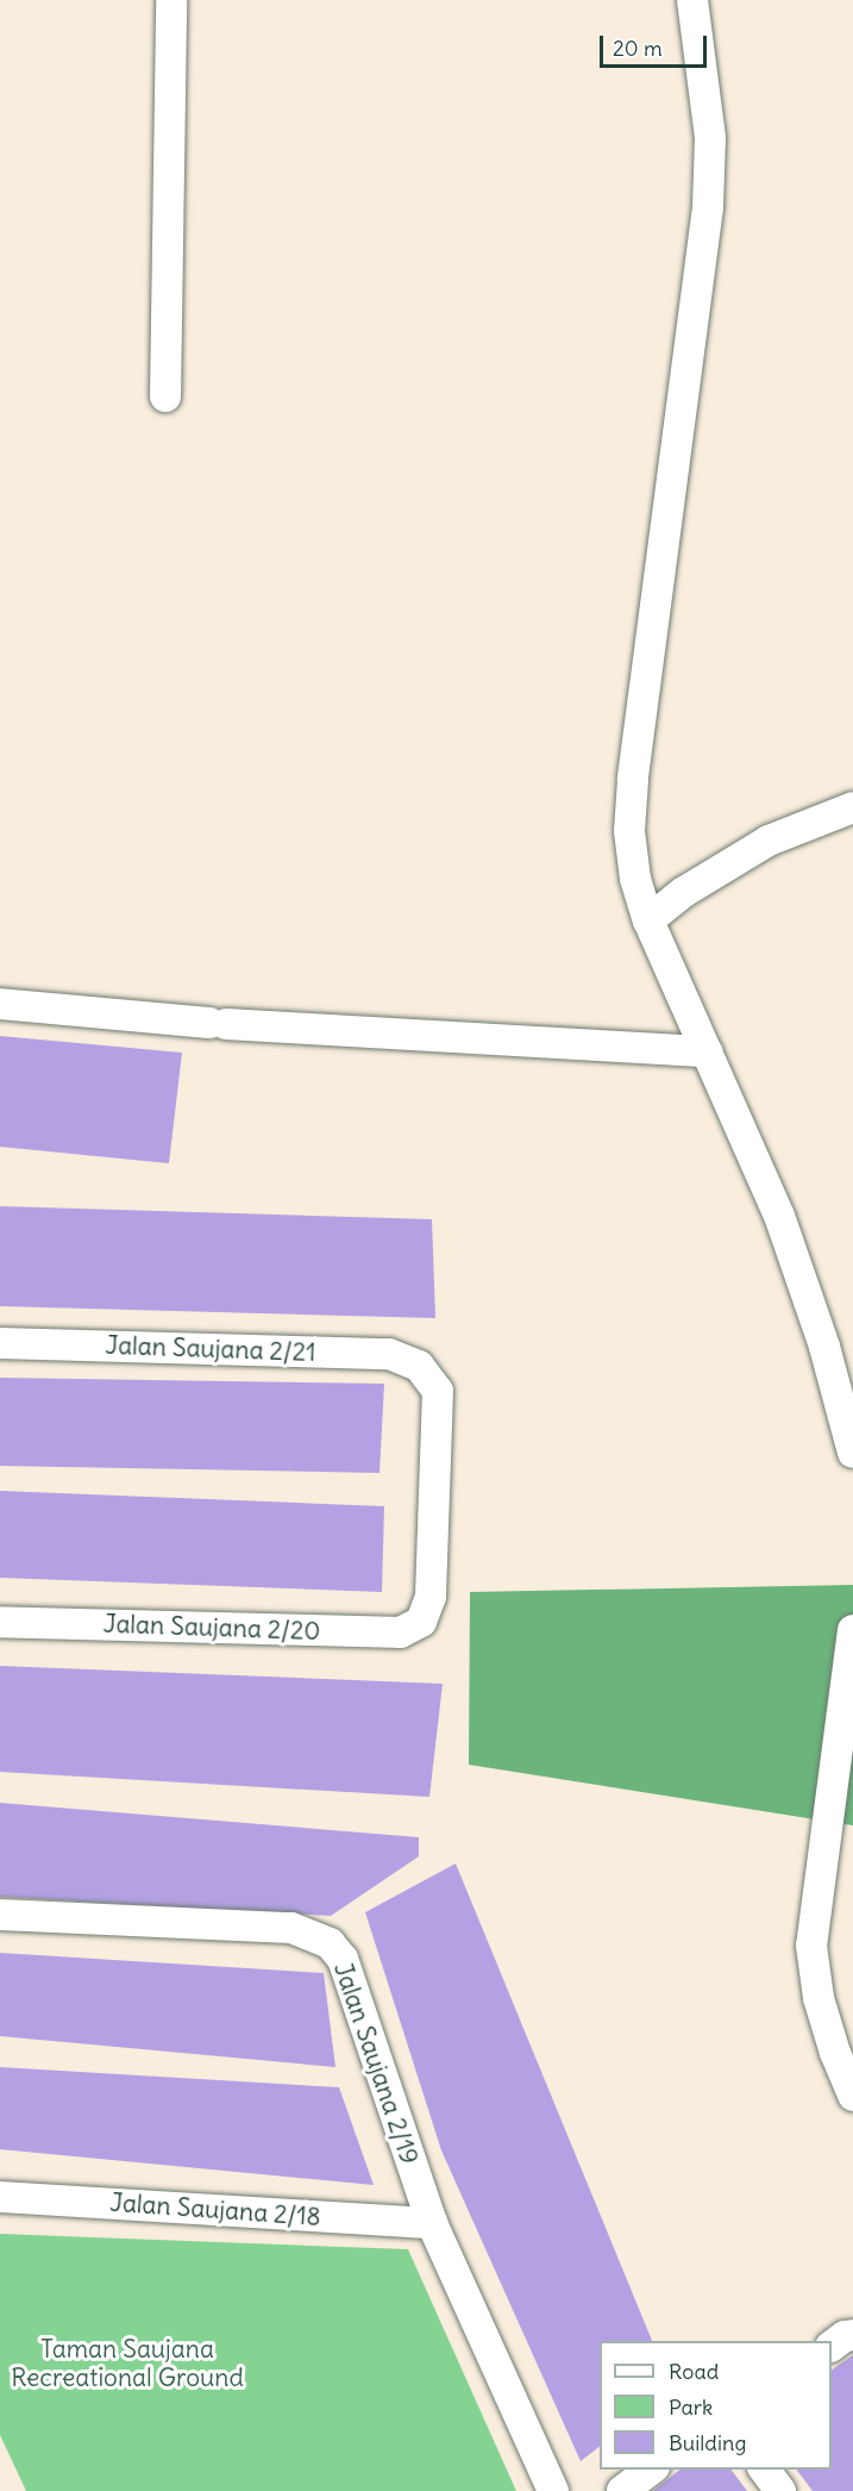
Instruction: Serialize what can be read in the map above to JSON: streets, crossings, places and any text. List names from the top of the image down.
{
  "streets": {
    "street": [
      "Jalan Saujana 2/21",
      "Jalan Saujana 2/20",
      "Jalan Saujana 2/19",
      "Jalan Saujana 2/18"
    ]
  },
  "crossings": [
    ["Jalan Saujana 2/21", "Jalan Saujana 2/20"],
    ["Jalan Saujana 2/19", "Jalan Saujana 2/18"]
  ],
  "parks": ["Taman Saujana Recreational Ground"],
  "legend": ["Road", "Park", "Building"],
  "scale_bar": "20 m"
}
